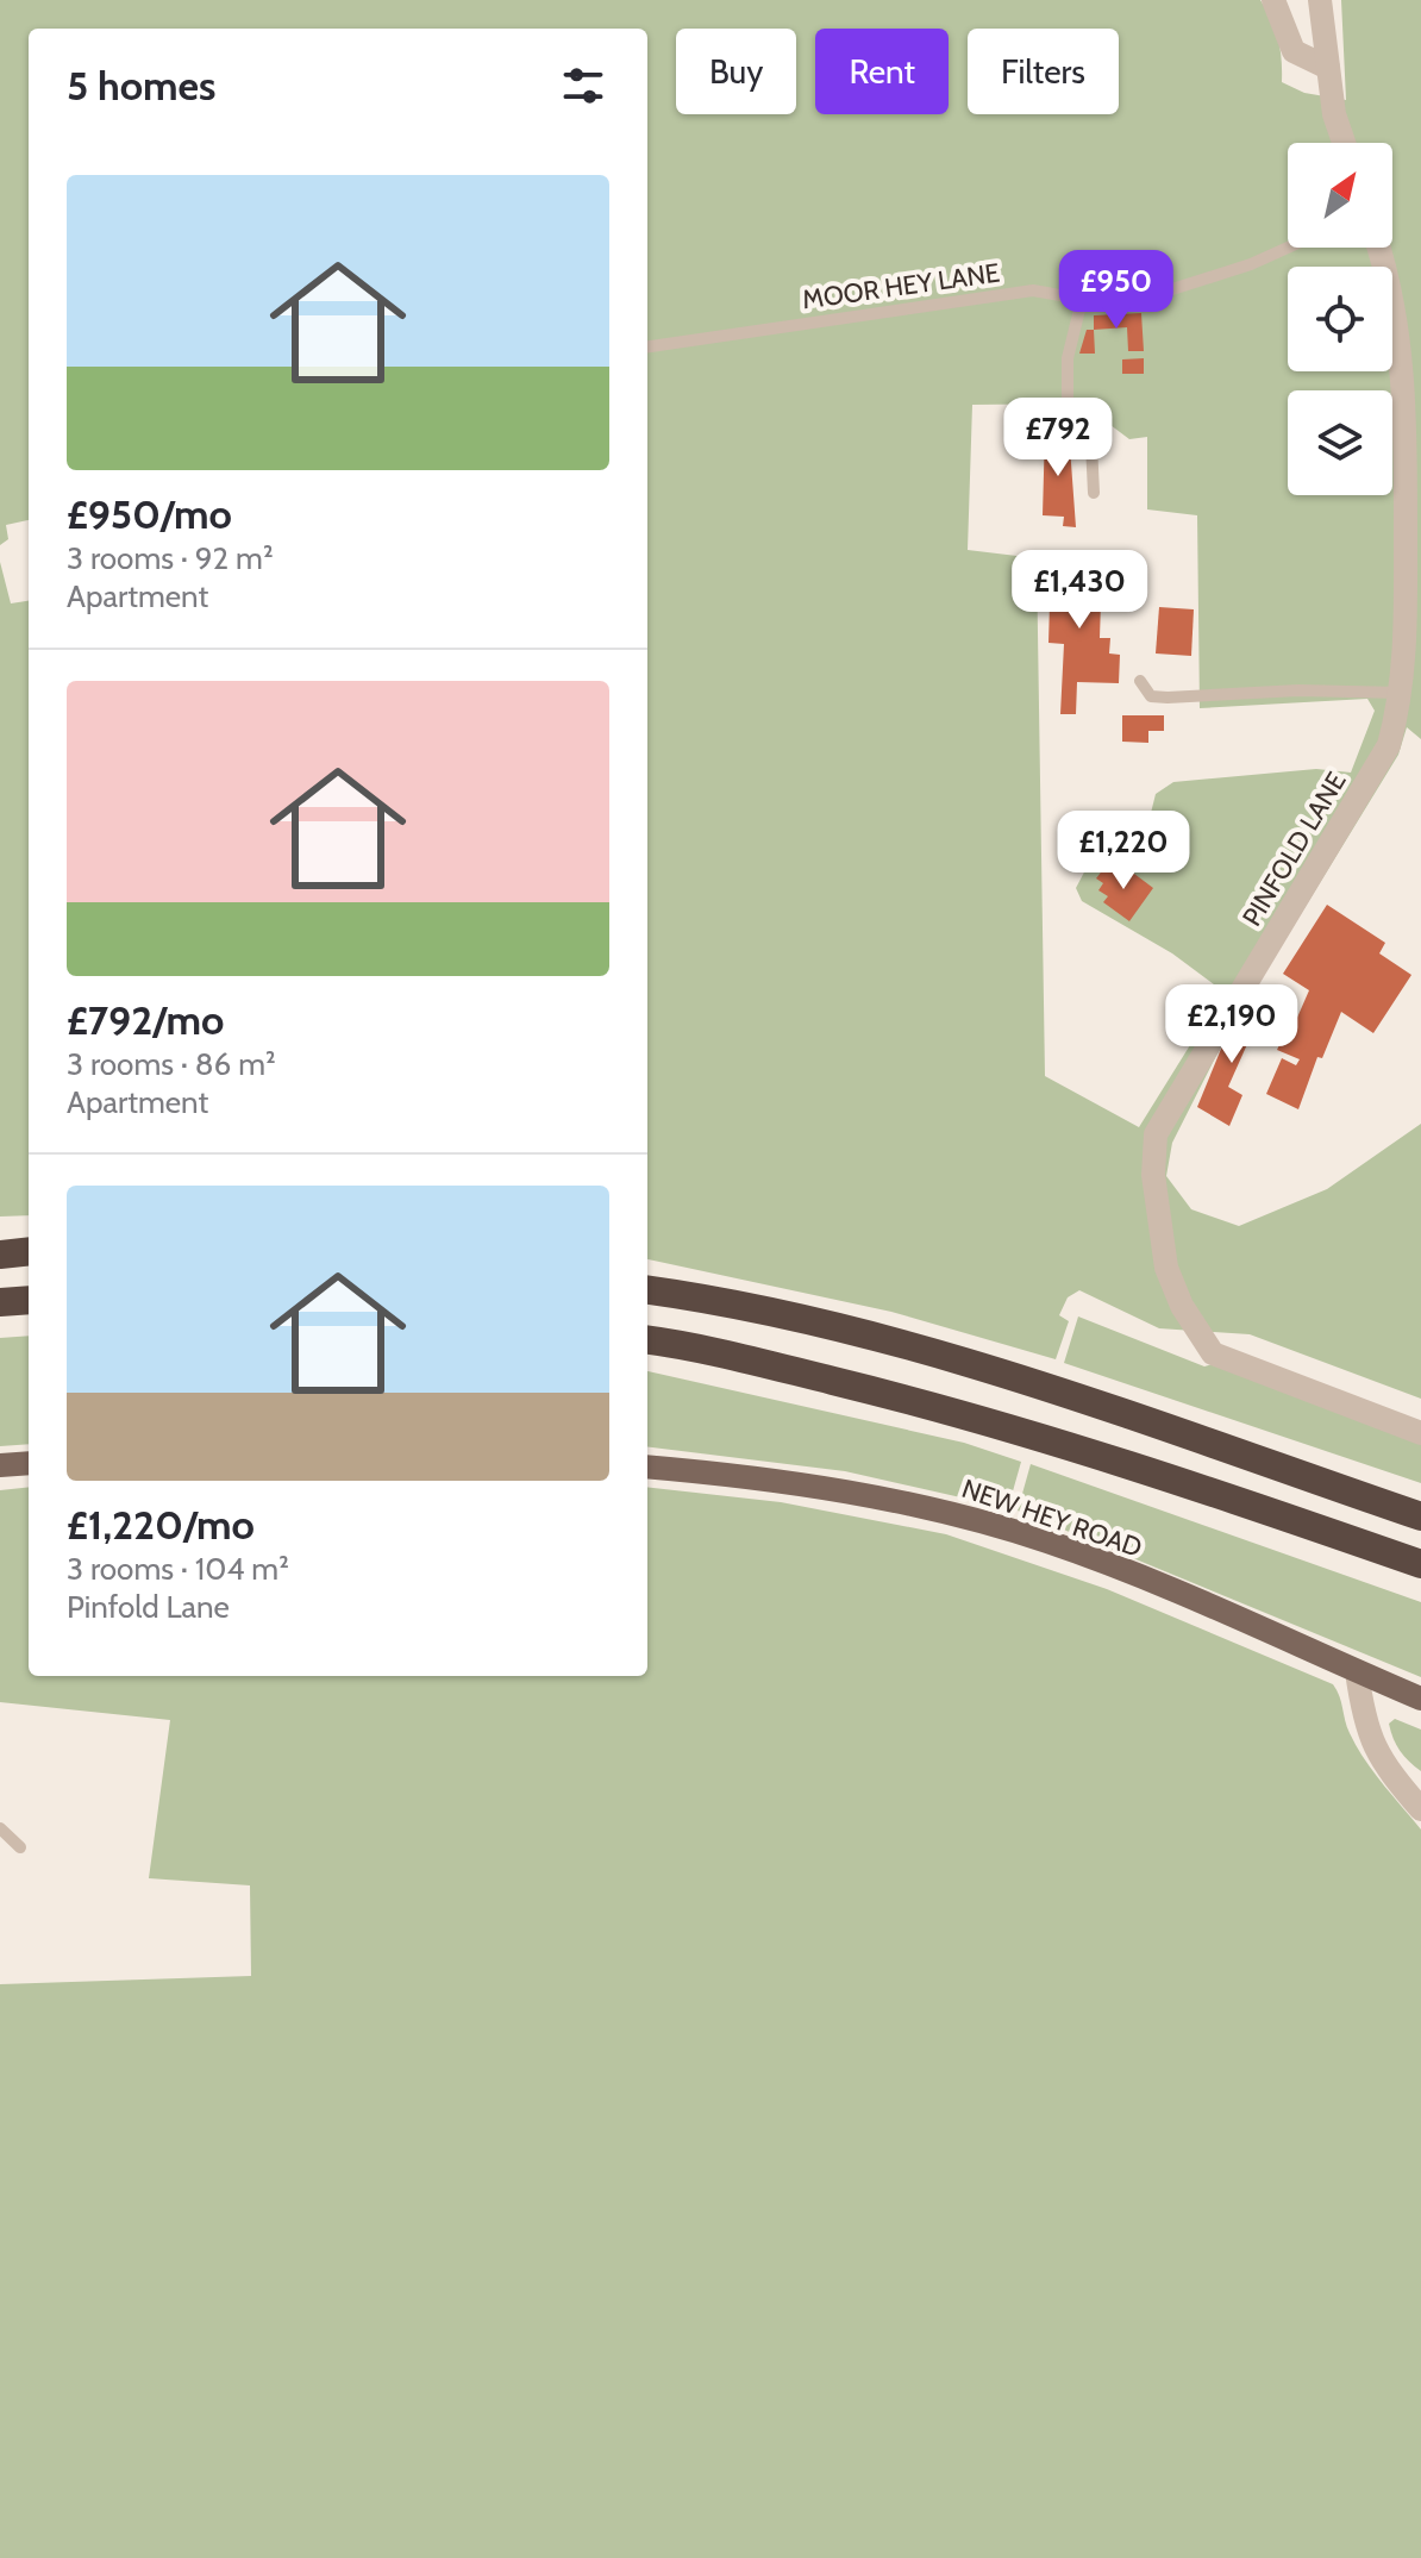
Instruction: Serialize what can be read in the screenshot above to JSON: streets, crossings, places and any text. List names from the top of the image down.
{
  "streets": {
    "main road": ["NEW HEY ROAD"],
    "street": ["PINFOLD LANE"],
    "lane": ["MOOR HEY LANE"]
  },
  "north": "top right",
  "page": {
    "chip": ["Buy", "Rent", "Filters"],
    "heading": "5 homes",
    "list": [
      {
        "name": "£950/mo",
        "note": "3 rooms · 92 m² · Apartment"
      },
      {
        "name": "£792/mo",
        "note": "3 rooms · 86 m² · Apartment"
      },
      {
        "name": "£1,220/mo",
        "note": "3 rooms · 104 m² · Pinfold Lane"
      }
    ],
    "price": [
      "£950",
      "£792",
      "£1,430",
      "£1,220",
      "£2,190"
    ]
  }
}
